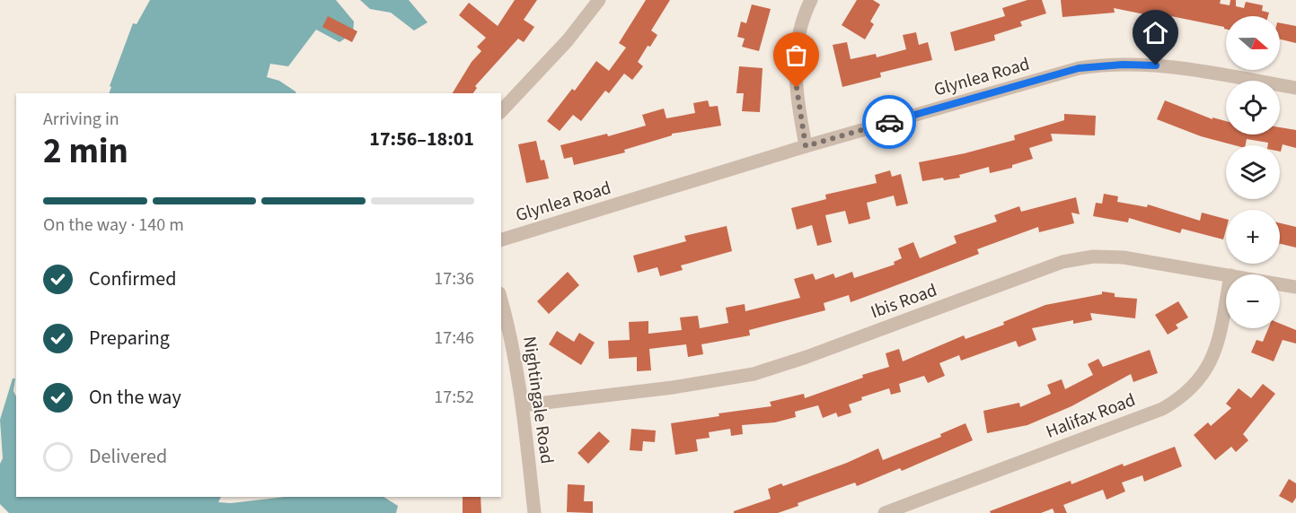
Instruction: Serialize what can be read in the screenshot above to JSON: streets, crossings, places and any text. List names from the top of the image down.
{
  "streets": {
    "street": [
      "Glynlea Road",
      "Ibis Road",
      "Nightingale Road",
      "Halifax Road"
    ]
  },
  "crossings": [
    ["Ibis Road", "Nightingale Road"]
  ],
  "north": "right",
  "page": {
    "map_buttons": ["+", "−"],
    "heading": ["2 min", "Arriving in", "17:56–18:01"],
    "bar": "On the way · 140 m",
    "list": [
      ["Confirmed", "17:36"],
      ["Preparing", "17:46"],
      ["On the way", "17:52"],
      "Delivered"
    ]
  }
}
